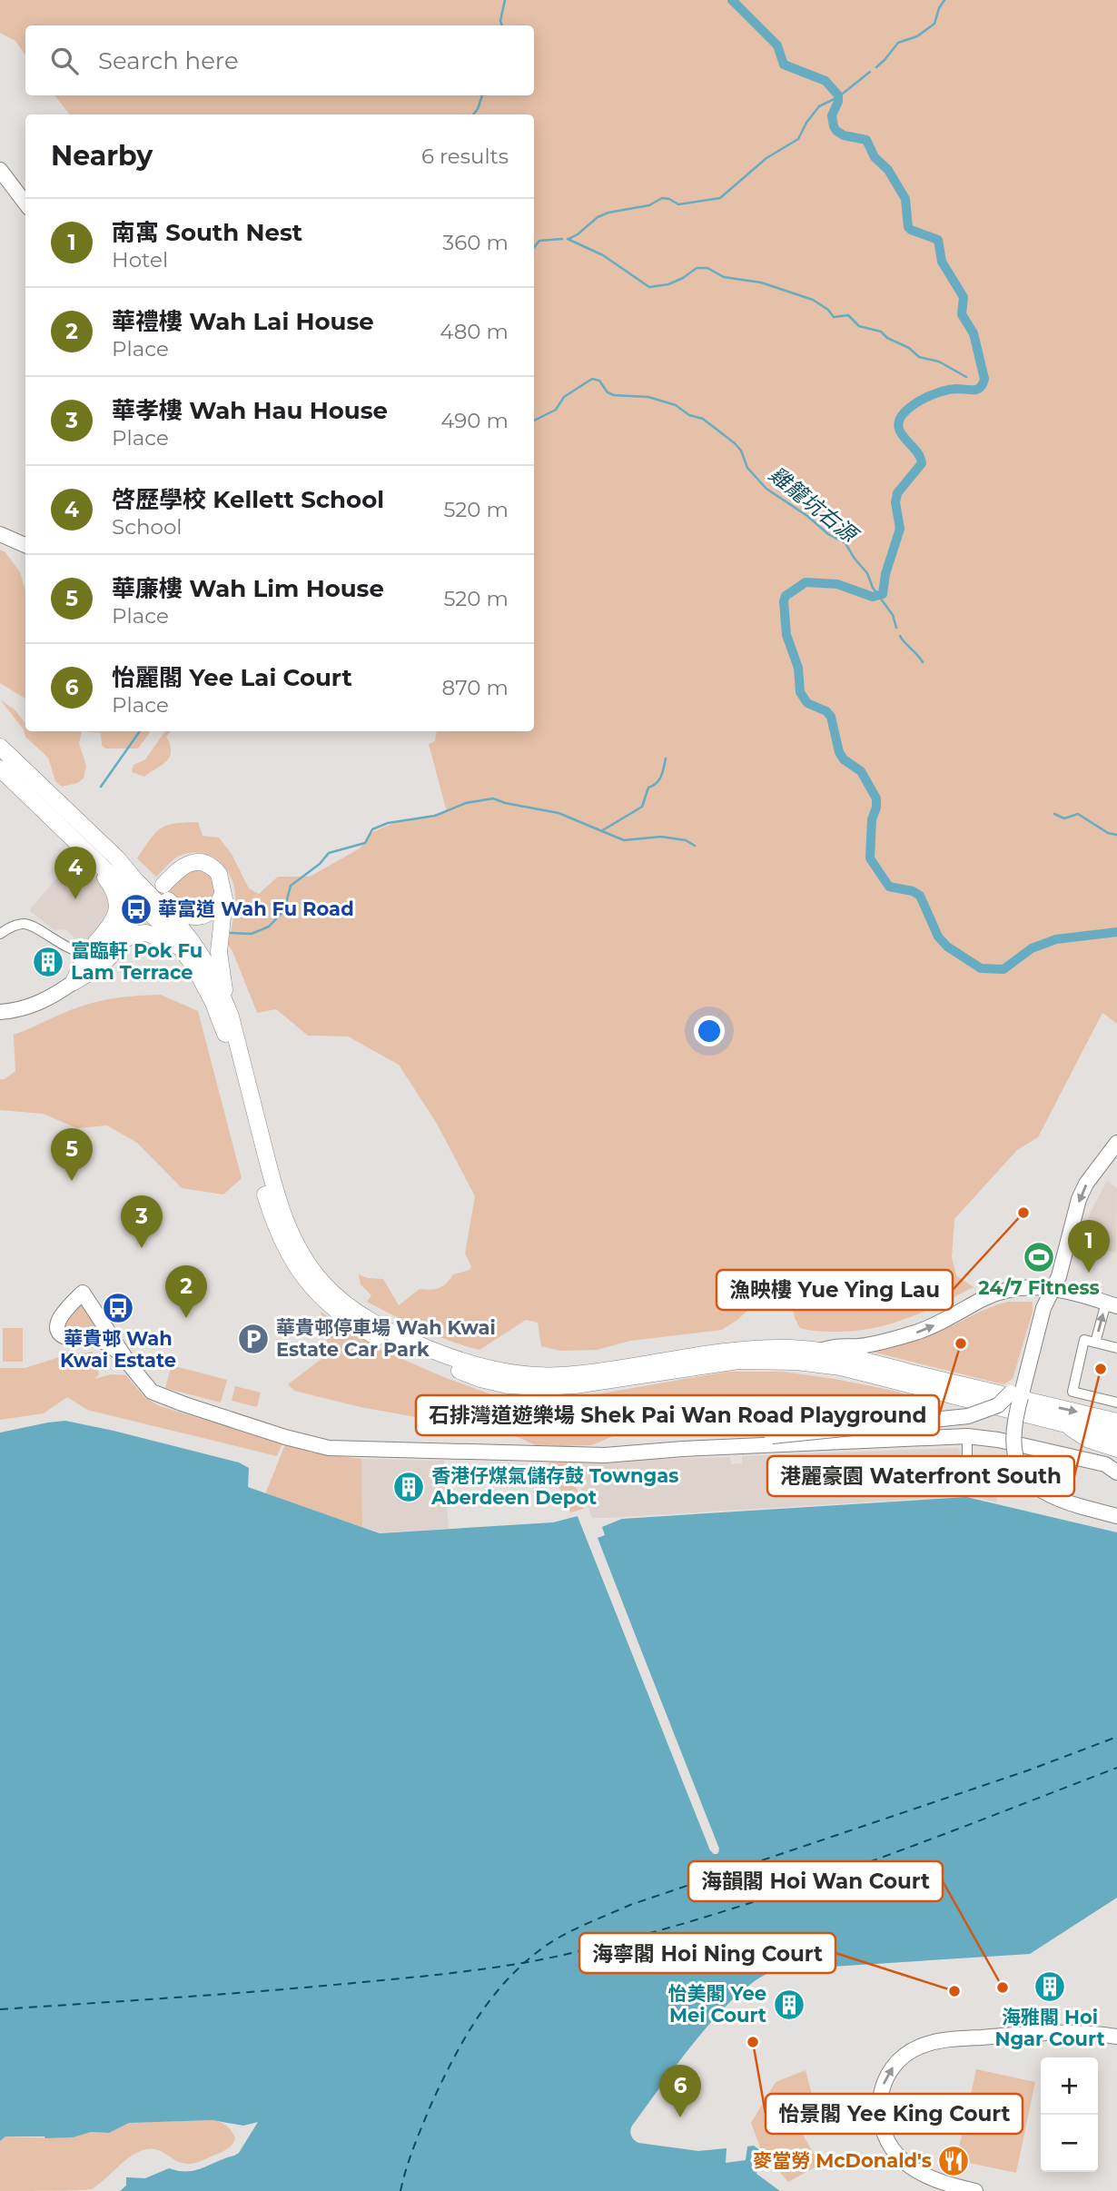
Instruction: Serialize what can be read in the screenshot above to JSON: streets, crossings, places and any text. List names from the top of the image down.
{
  "water": ["雞籠坑右源"],
  "places": {
    "bus stop": ["華富道 Wah Fu Road", "華貴邨 Wah Kwai Estate"],
    "building": [
      "富臨軒 Pok Fu Lam Terrace",
      "香港仔煤氣儲存鼓 Towngas Aberdeen Depot",
      "海雅閣 Hoi Ngar Court",
      "怡美閣 Yee Mei Court"
    ],
    "other": [
      "漁映樓 Yue Ying Lau",
      "石排灣道遊樂場 Shek Pai Wan Road Playground",
      "港麗豪園 Waterfront South",
      "海韻閣 Hoi Wan Court",
      "海寧閣 Hoi Ning Court",
      "怡景閣 Yee King Court"
    ],
    "sports": ["24/7 Fitness"],
    "parking": ["華貴邨停車場 Wah Kwai Estate Car Park"],
    "restaurant": ["麥當勞 McDonald's"]
  },
  "page": {
    "search": "Search here",
    "heading": ["Nearby", "6 results"],
    "list": [
      {
        "mark": "1",
        "name": "南寓 South Nest",
        "note": "Hotel",
        "value": "360 m"
      },
      {
        "mark": "2",
        "name": "華禮樓 Wah Lai House",
        "note": "Place",
        "value": "480 m"
      },
      {
        "mark": "3",
        "name": "華孝樓 Wah Hau House",
        "note": "Place",
        "value": "490 m"
      },
      {
        "mark": "4",
        "name": "啓歷學校 Kellett School",
        "note": "School",
        "value": "520 m"
      },
      {
        "mark": "5",
        "name": "華廉樓 Wah Lim House",
        "note": "Place",
        "value": "520 m"
      },
      {
        "mark": "6",
        "name": "怡麗閣 Yee Lai Court",
        "note": "Place",
        "value": "870 m"
      }
    ],
    "pins": [
      "4",
      "5",
      "3",
      "1",
      "2",
      "6"
    ],
    "map_buttons": ["+", "−"]
  }
}
